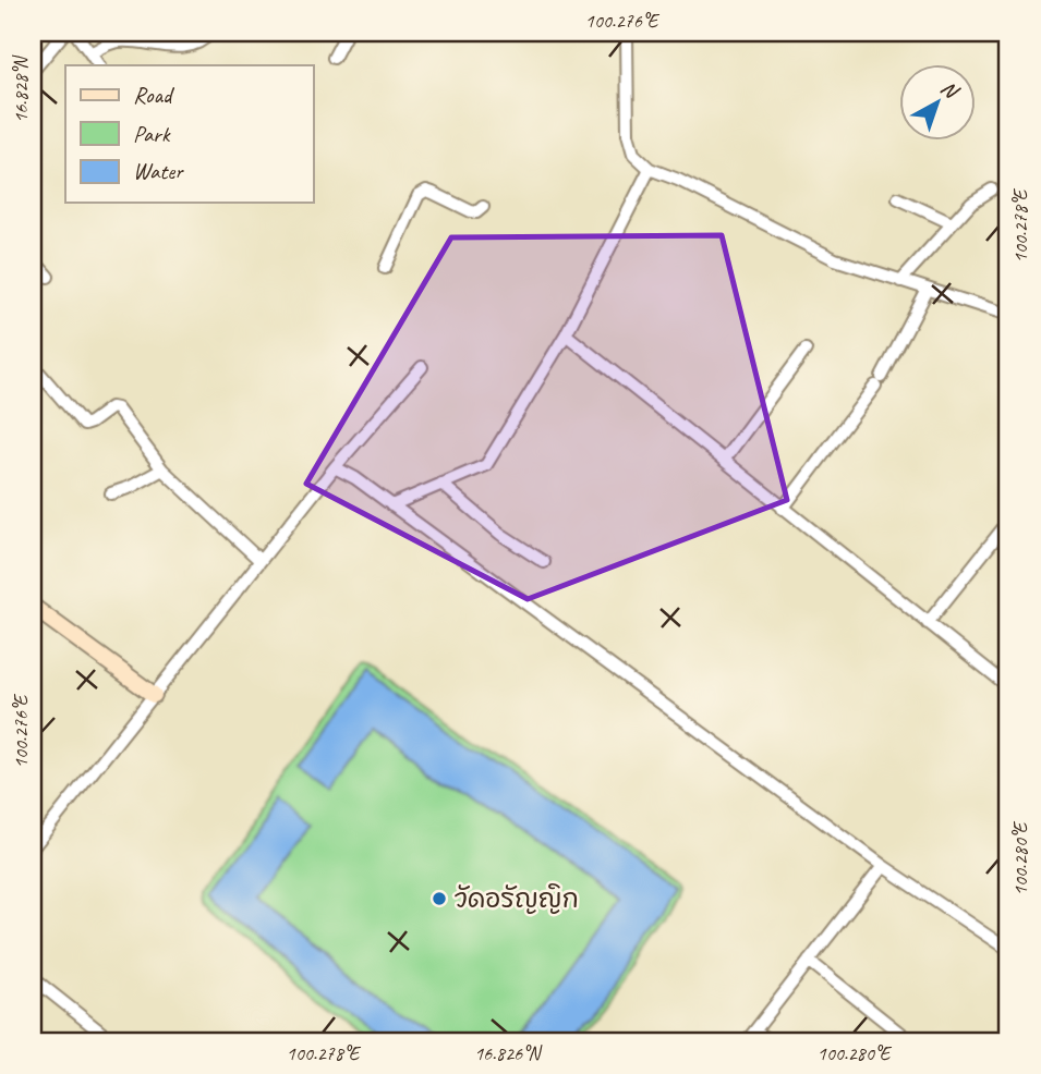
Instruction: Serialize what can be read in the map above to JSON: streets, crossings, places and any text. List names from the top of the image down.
{
  "places": ["วัดอรัญญิก"],
  "legend": ["Road", "Park", "Water"],
  "north": "top right",
  "coordinates": [
    "100.276°E",
    "16.828°N",
    "100.278°E",
    "100.280°E",
    "16.826°N"
  ]
}
